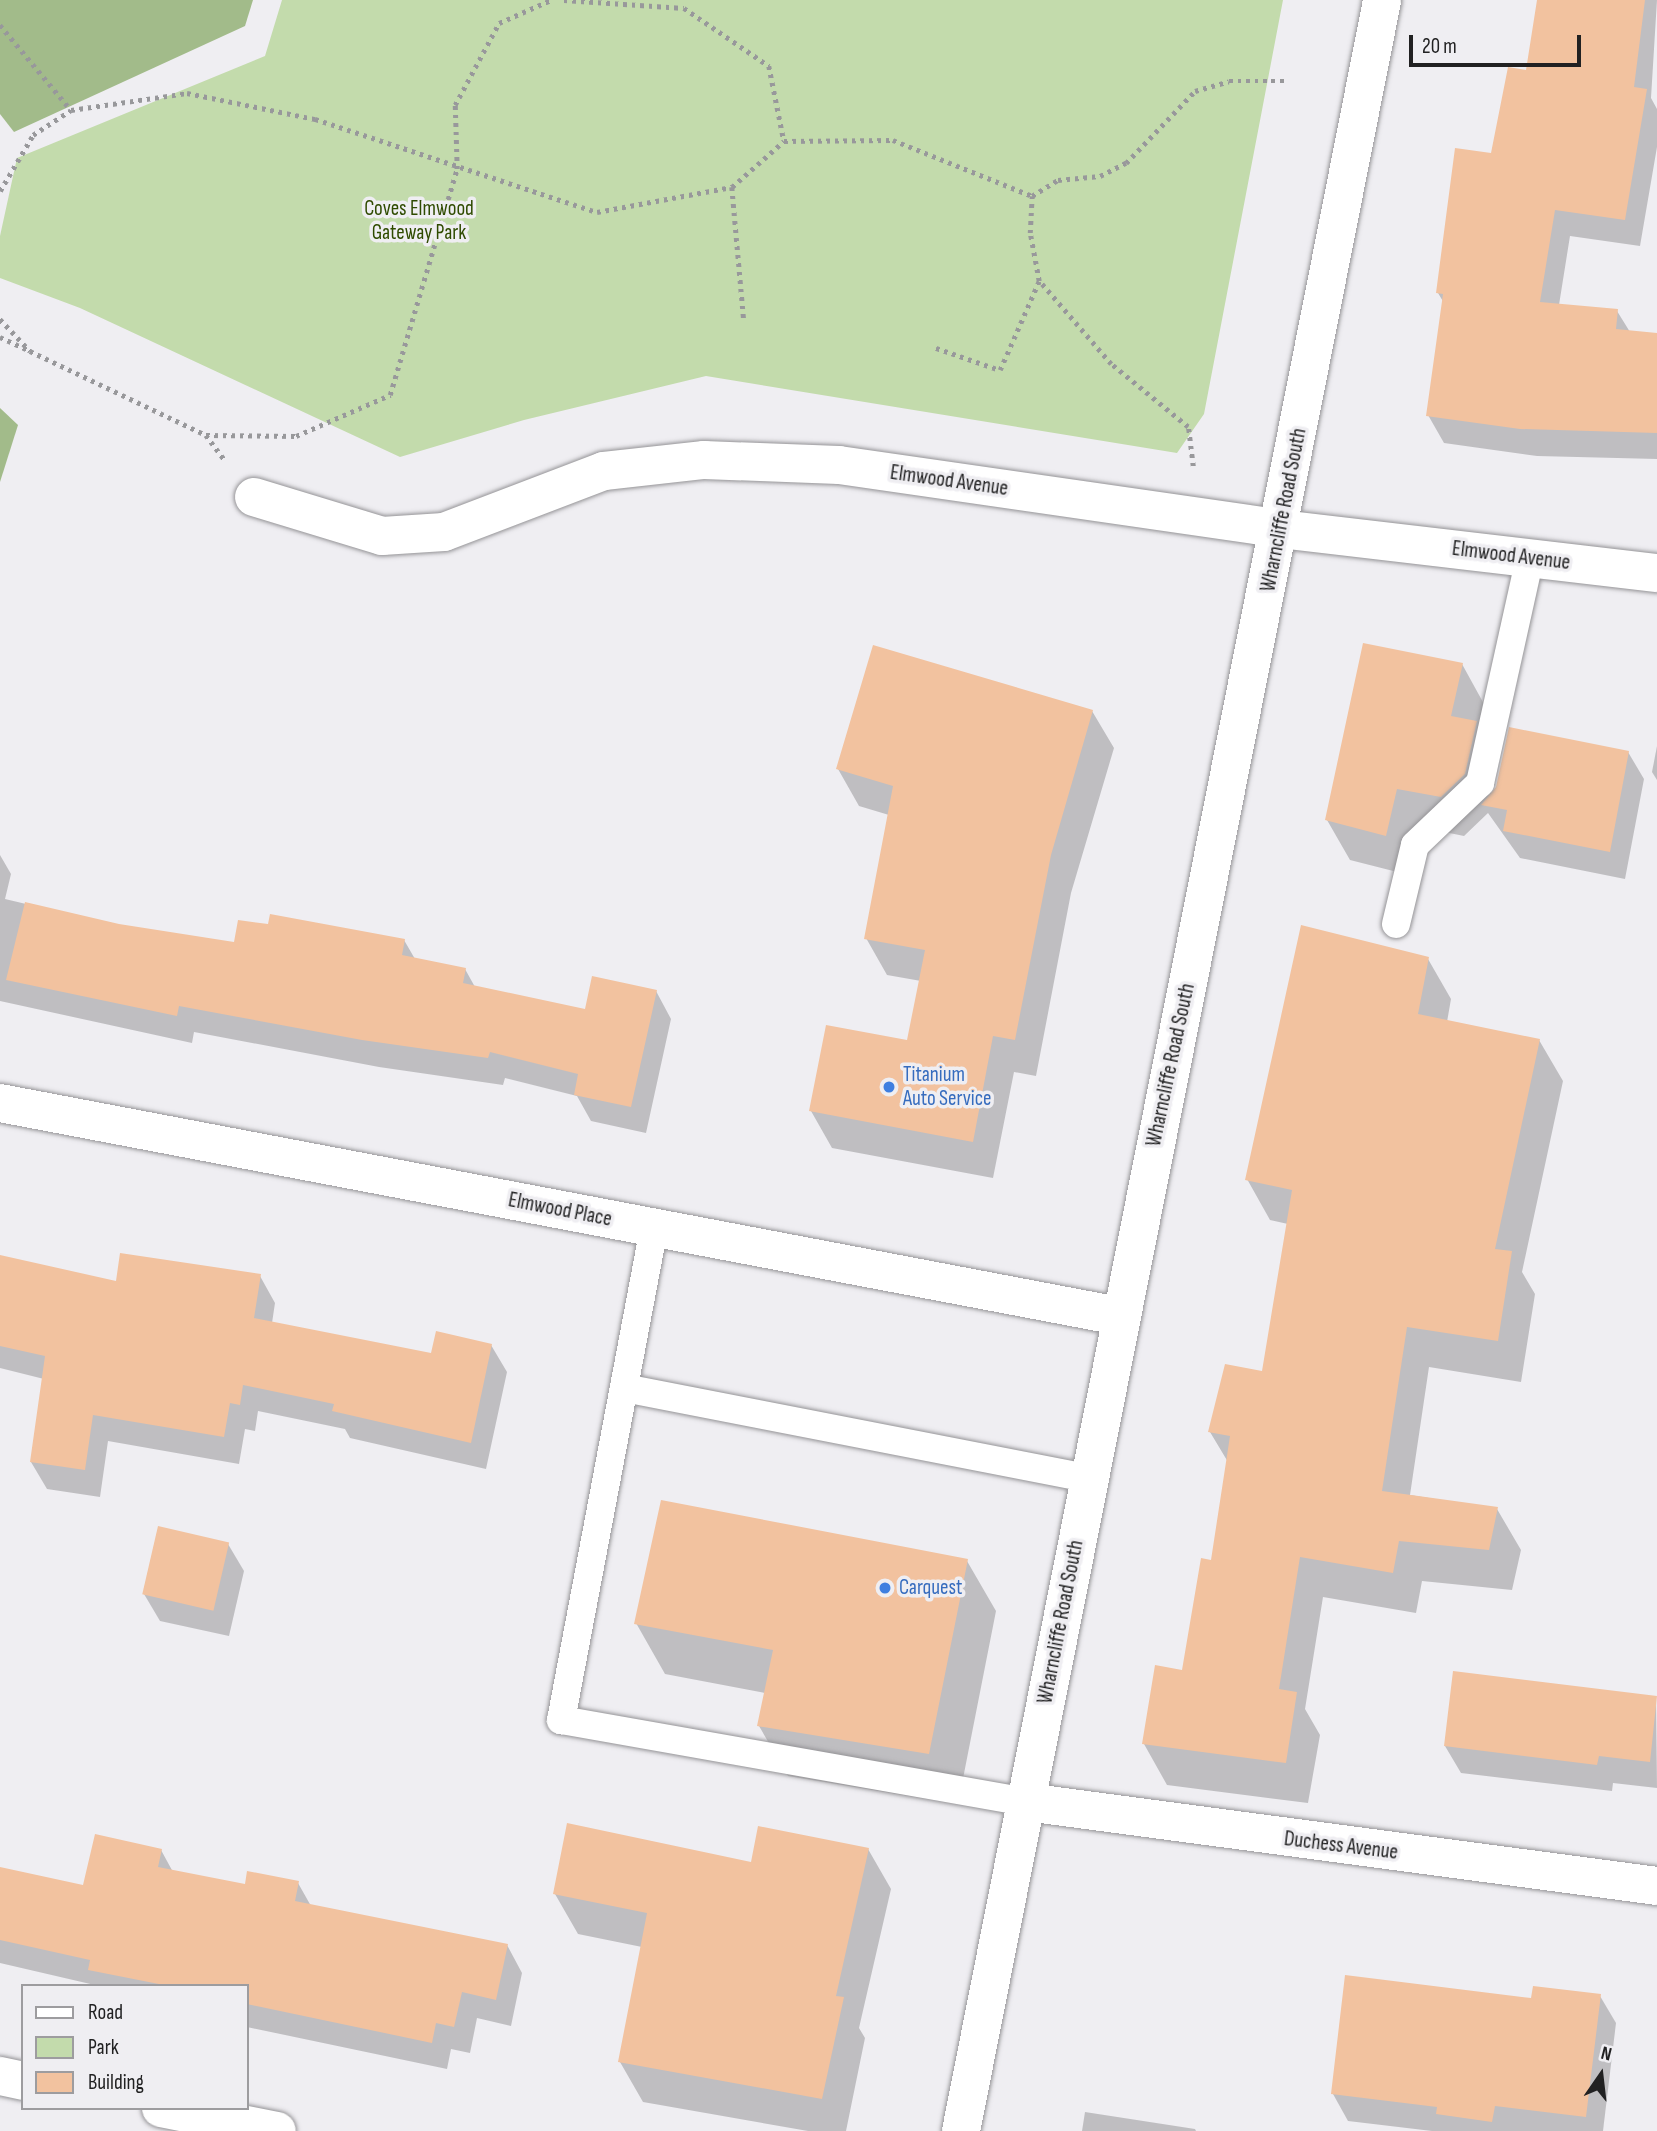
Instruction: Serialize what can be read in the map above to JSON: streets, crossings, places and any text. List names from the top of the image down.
{
  "streets": {
    "street": [
      "Elmwood Avenue",
      "Wharncliffe Road South",
      "Elmwood Place",
      "Duchess Avenue"
    ]
  },
  "crossings": [
    ["Elmwood Avenue", "Wharncliffe Road South"],
    ["Wharncliffe Road South", "Elmwood Place"],
    ["Wharncliffe Road South", "Duchess Avenue"]
  ],
  "parks": ["Coves Elmwood Gateway Park"],
  "places": ["Titanium Auto Service", "Carquest"],
  "legend": ["Road", "Park", "Building"],
  "scale_bar": "20 m",
  "north": "top"
}
